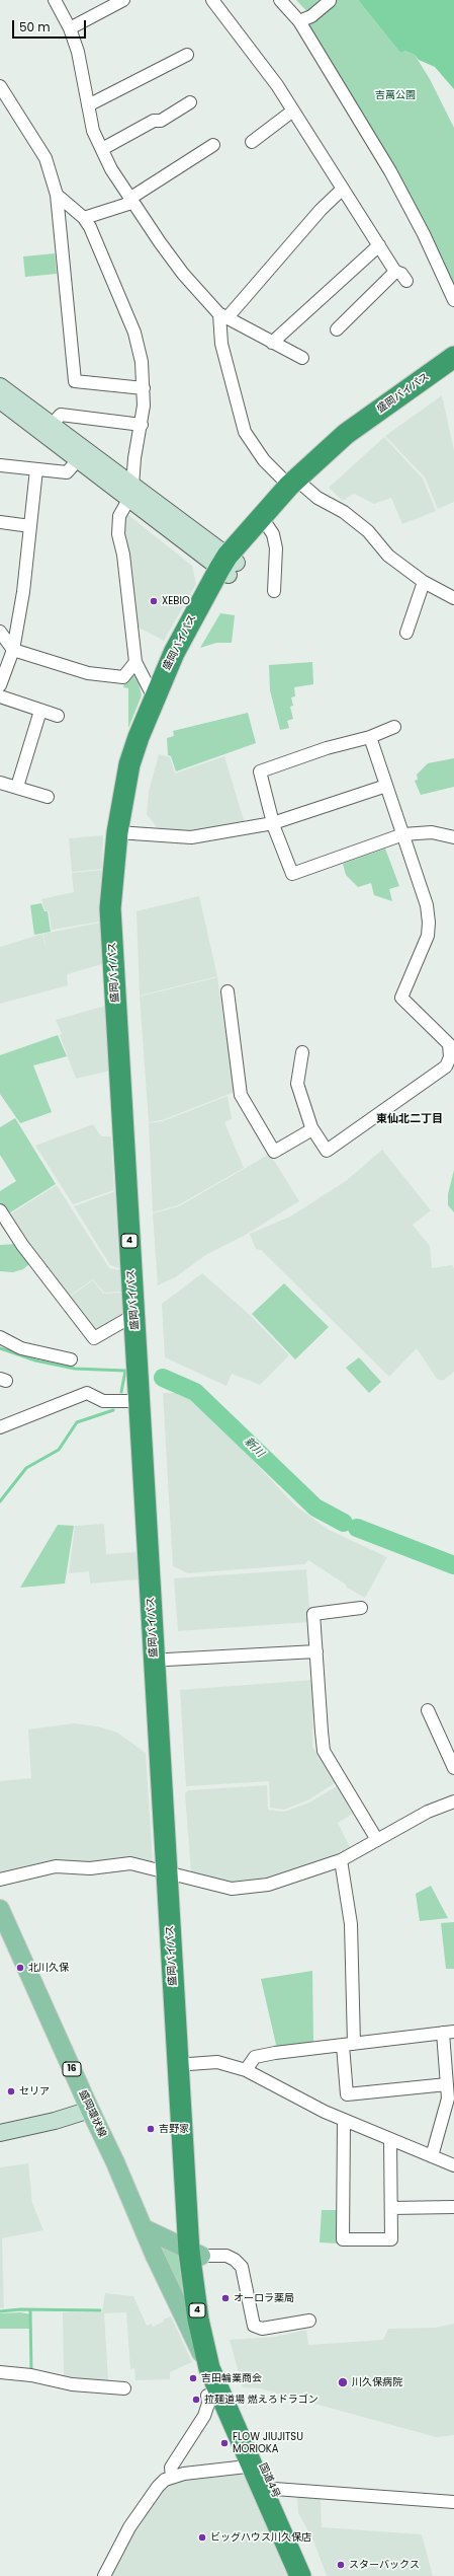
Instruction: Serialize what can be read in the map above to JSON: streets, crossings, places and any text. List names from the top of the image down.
{
  "streets": {
    "highway": ["盛岡バイパス", "4", "国道4号"],
    "main road": ["16", "盛岡環状線"]
  },
  "crossings": [
    ["盛岡バイパス", "盛岡環状線"],
    ["盛岡バイパス", "国道4号"],
    ["盛岡環状線", "国道4号"]
  ],
  "districts": ["東仙北二丁目"],
  "water": ["新川"],
  "parks": ["吉萬公園"],
  "places": [
    "XEBIO",
    "北川久保",
    "セリア",
    "吉野家",
    "オーロラ薬局",
    "吉田輪業商会",
    "川久保病院",
    "拉麺道場 燃えろドラゴン",
    "FLOW JIUJITSU MORIOKA",
    "ビッグハウス川久保店",
    "スターバックス"
  ],
  "scale_bar": "50 m"
}
